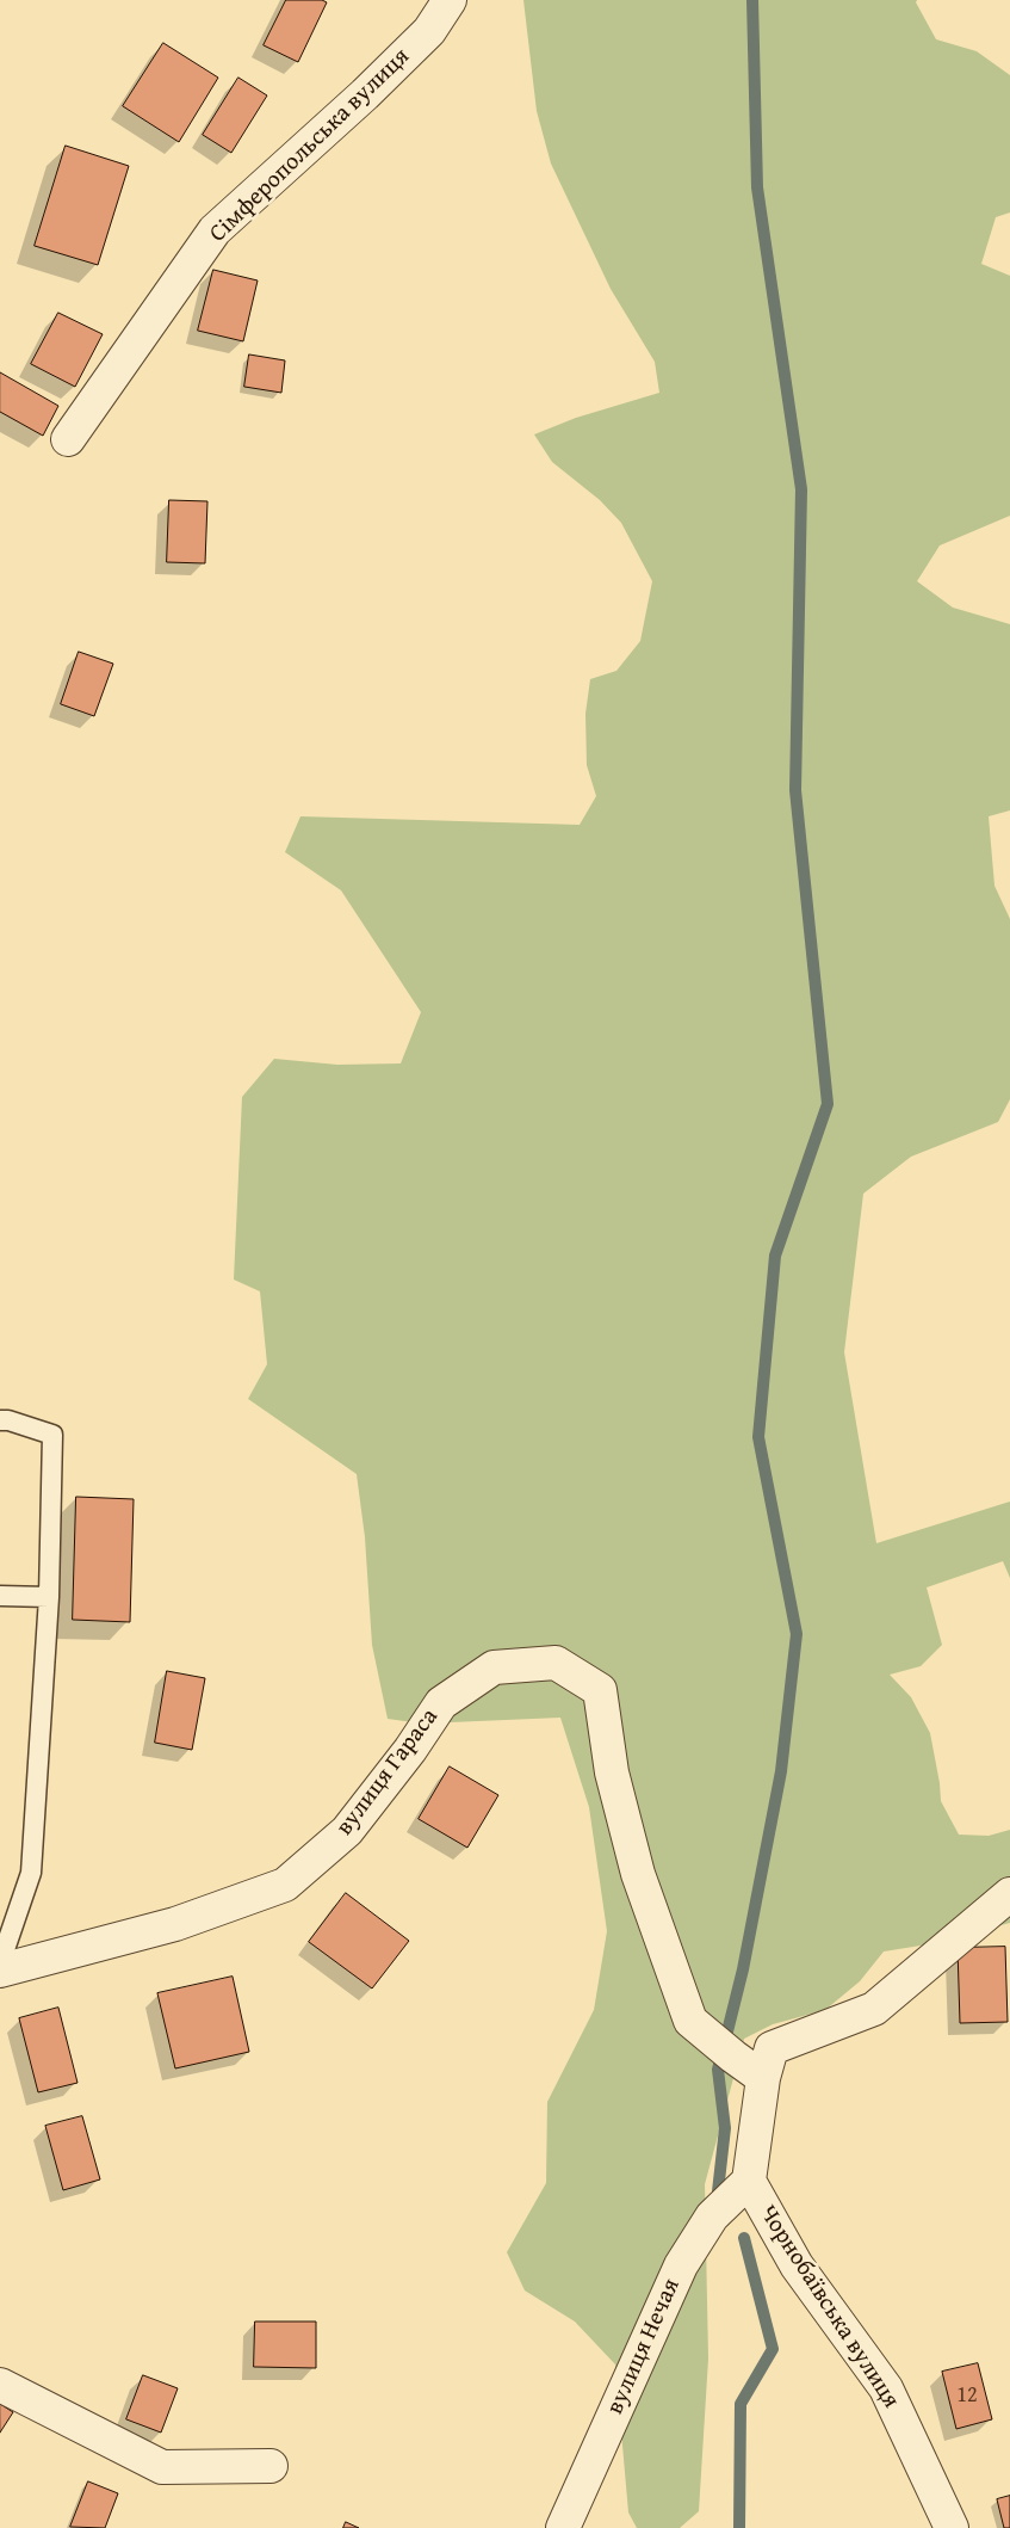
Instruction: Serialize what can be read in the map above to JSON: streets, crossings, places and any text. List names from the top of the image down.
{
  "streets": {
    "street": [
      "Сімферопольська вулиця",
      "вулиця Гараса",
      "Чорнобаївська вулиця",
      "вулиця Нечая"
    ]
  },
  "crossings": [
    ["вулиця Гараса", "Чорнобаївська вулиця"],
    ["Чорнобаївська вулиця", "вулиця Нечая"]
  ],
  "house_numbers": ["12"]
}
